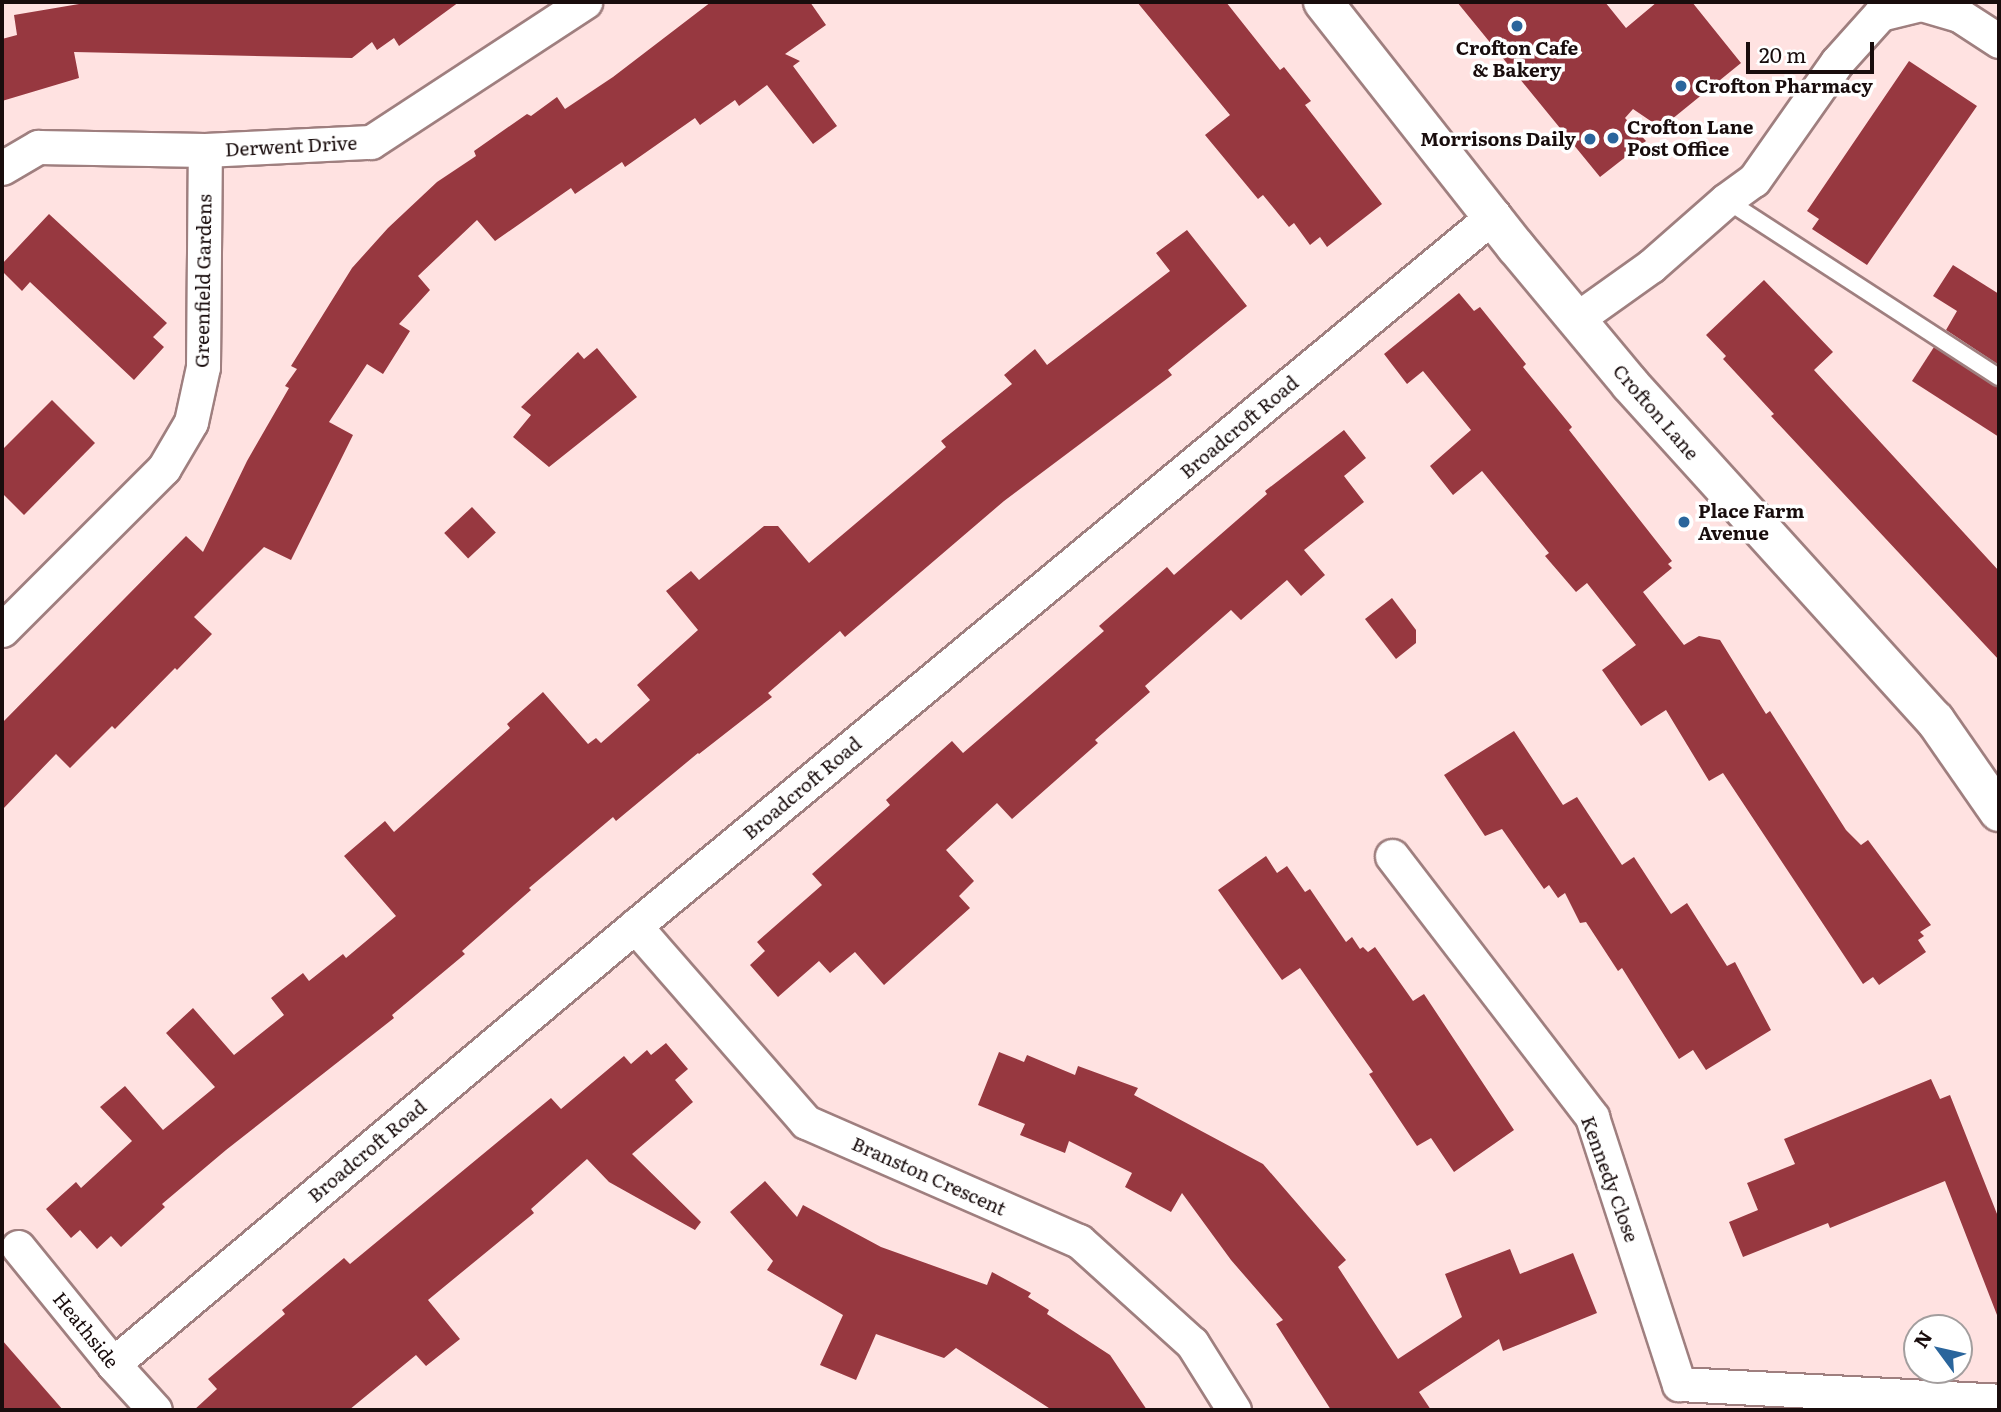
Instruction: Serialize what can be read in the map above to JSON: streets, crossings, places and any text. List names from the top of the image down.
{
  "streets": {
    "street": [
      "Derwent Drive",
      "Greenfield Gardens",
      "Crofton Lane",
      "Broadcroft Road",
      "Branston Crescent",
      "Kennedy Close",
      "Heathside"
    ]
  },
  "crossings": [
    ["Derwent Drive", "Greenfield Gardens"],
    ["Crofton Lane", "Broadcroft Road"],
    ["Broadcroft Road", "Branston Crescent"],
    ["Broadcroft Road", "Heathside"]
  ],
  "places": [
    "Crofton Cafe & Bakery",
    "Crofton Pharmacy",
    "Crofton Lane Post Office",
    "Morrisons Daily",
    "Place Farm Avenue"
  ],
  "scale_bar": "20 m",
  "north": "top left"
}
